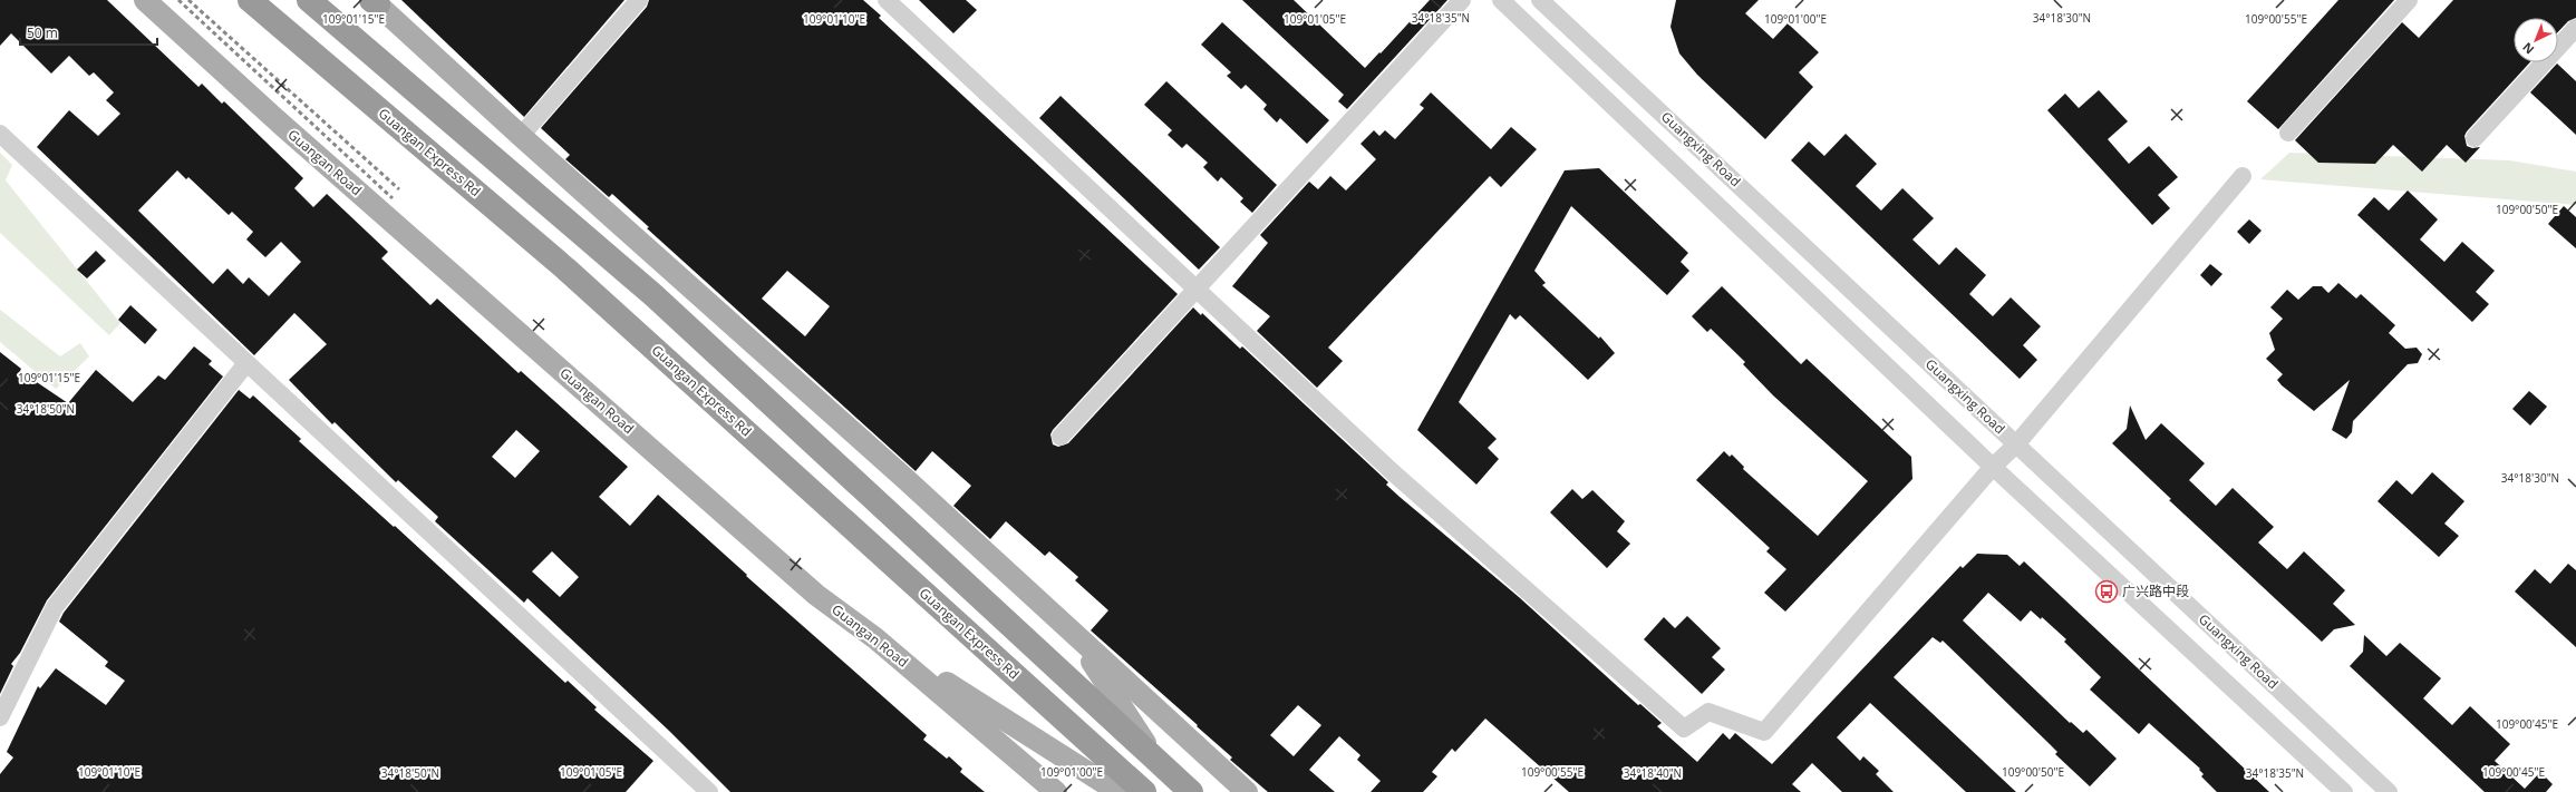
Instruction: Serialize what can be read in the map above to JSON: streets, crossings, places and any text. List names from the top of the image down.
{
  "streets": {
    "highway": ["Guangan Express Rd"],
    "main road": ["Guangan Road"],
    "street": ["Guangxing Road"]
  },
  "places": {
    "bus stop": ["广兴路中段"]
  },
  "scale_bar": "50 m",
  "north": "bottom left",
  "coordinates": [
    "34°18'35\"N",
    "34°18'30\"N",
    "109°01'10\"E",
    "109°01'15\"E",
    "109°01'05\"E",
    "109°01'00\"E",
    "109°00'55\"E",
    "109°00'50\"E",
    "34°18'50\"N",
    "109°00'45\"E",
    "34°18'40\"N"
  ]
}
